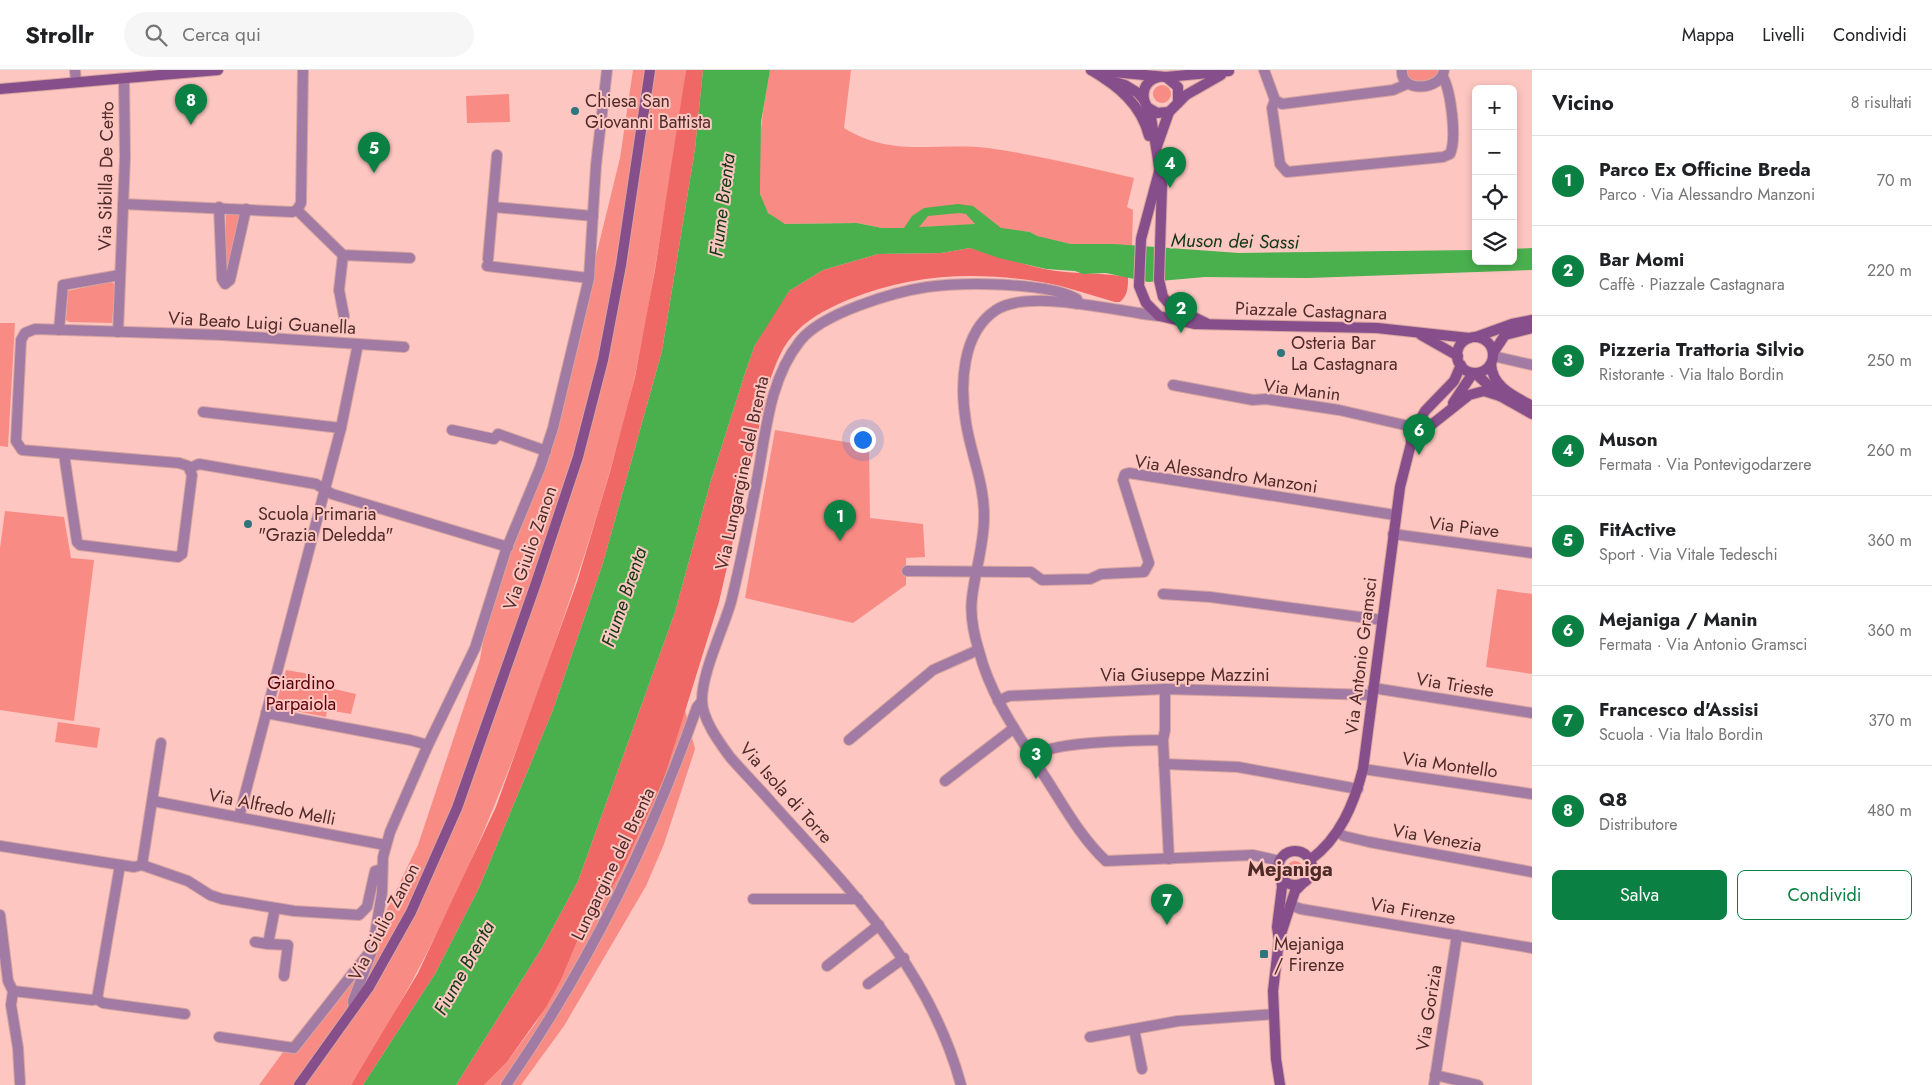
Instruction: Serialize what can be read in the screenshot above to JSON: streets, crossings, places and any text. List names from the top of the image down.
{
  "streets": {
    "main road": ["Piazzale Castagnara", "Via Giulio Zanon", "Via Antonio Gramsci"],
    "street": [
      "Via Sibilla De Cetto",
      "Via Beato Luigi Guanella",
      "Via Manin",
      "Via Lungargine del Brenta",
      "Via Alessandro Manzoni",
      "Via Piave",
      "Via Giuseppe Mazzini",
      "Via Trieste",
      "Via Montello",
      "Via Isola di Torre",
      "Via Alfredo Melli",
      "Via Venezia",
      "Lungargine del Brenta",
      "Via Firenze",
      "Via Gorizia"
    ]
  },
  "crossings": [
    ["Via Sibilla De Cetto", "Via Beato Luigi Guanella"],
    ["Piazzale Castagnara", "Via Antonio Gramsci"],
    ["Via Manin", "Via Antonio Gramsci"],
    ["Via Lungargine del Brenta", "Lungargine del Brenta"],
    ["Via Alessandro Manzoni", "Via Antonio Gramsci"],
    ["Via Piave", "Via Antonio Gramsci"],
    ["Via Giulio Zanon", "Via Alfredo Melli"],
    ["Via Antonio Gramsci", "Via Giuseppe Mazzini"],
    ["Via Antonio Gramsci", "Via Trieste"],
    ["Via Antonio Gramsci", "Via Montello"],
    ["Via Antonio Gramsci", "Via Venezia"],
    ["Via Giuseppe Mazzini", "Via Trieste"],
    ["Via Isola di Torre", "Lungargine del Brenta"],
    ["Via Firenze", "Via Gorizia"]
  ],
  "districts": ["Mejaniga"],
  "water": ["Fiume Brenta", "Muson dei Sassi"],
  "parks": ["Giardino Parpaiola"],
  "places": {
    "other": ["Chiesa San Giovanni Battista", "Osteria Bar La Castagnara", "Scuola Primaria \"Grazia Deledda\""],
    "transit": ["Mejaniga / Firenze"]
  },
  "page": {
    "header": "Strollr",
    "search": "Cerca qui",
    "nav": ["Mappa", "Livelli", "Condividi"],
    "heading": ["Vicino", "8 risultati"],
    "pins": [
      "8",
      "5",
      "4",
      "2",
      "6",
      "1",
      "3",
      "7"
    ],
    "map_buttons": ["+", "−"],
    "list": [
      {
        "mark": "1",
        "name": "Parco Ex Officine Breda",
        "note": "Parco · Via Alessandro Manzoni",
        "value": "70 m"
      },
      {
        "mark": "2",
        "name": "Bar Momi",
        "note": "Caffè · Piazzale Castagnara",
        "value": "220 m"
      },
      {
        "mark": "3",
        "name": "Pizzeria Trattoria Silvio",
        "note": "Ristorante · Via Italo Bordin",
        "value": "250 m"
      },
      {
        "mark": "4",
        "name": "Muson",
        "note": "Fermata · Via Pontevigodarzere",
        "value": "260 m"
      },
      {
        "mark": "5",
        "name": "FitActive",
        "note": "Sport · Via Vitale Tedeschi",
        "value": "360 m"
      },
      {
        "mark": "6",
        "name": "Mejaniga / Manin",
        "note": "Fermata · Via Antonio Gramsci",
        "value": "360 m"
      },
      {
        "mark": "7",
        "name": "Francesco d'Assisi",
        "note": "Scuola · Via Italo Bordin",
        "value": "370 m"
      },
      {
        "mark": "8",
        "name": "Q8",
        "note": "Distributore",
        "value": "480 m"
      }
    ],
    "buttons": ["Salva", "Condividi"]
  }
}
